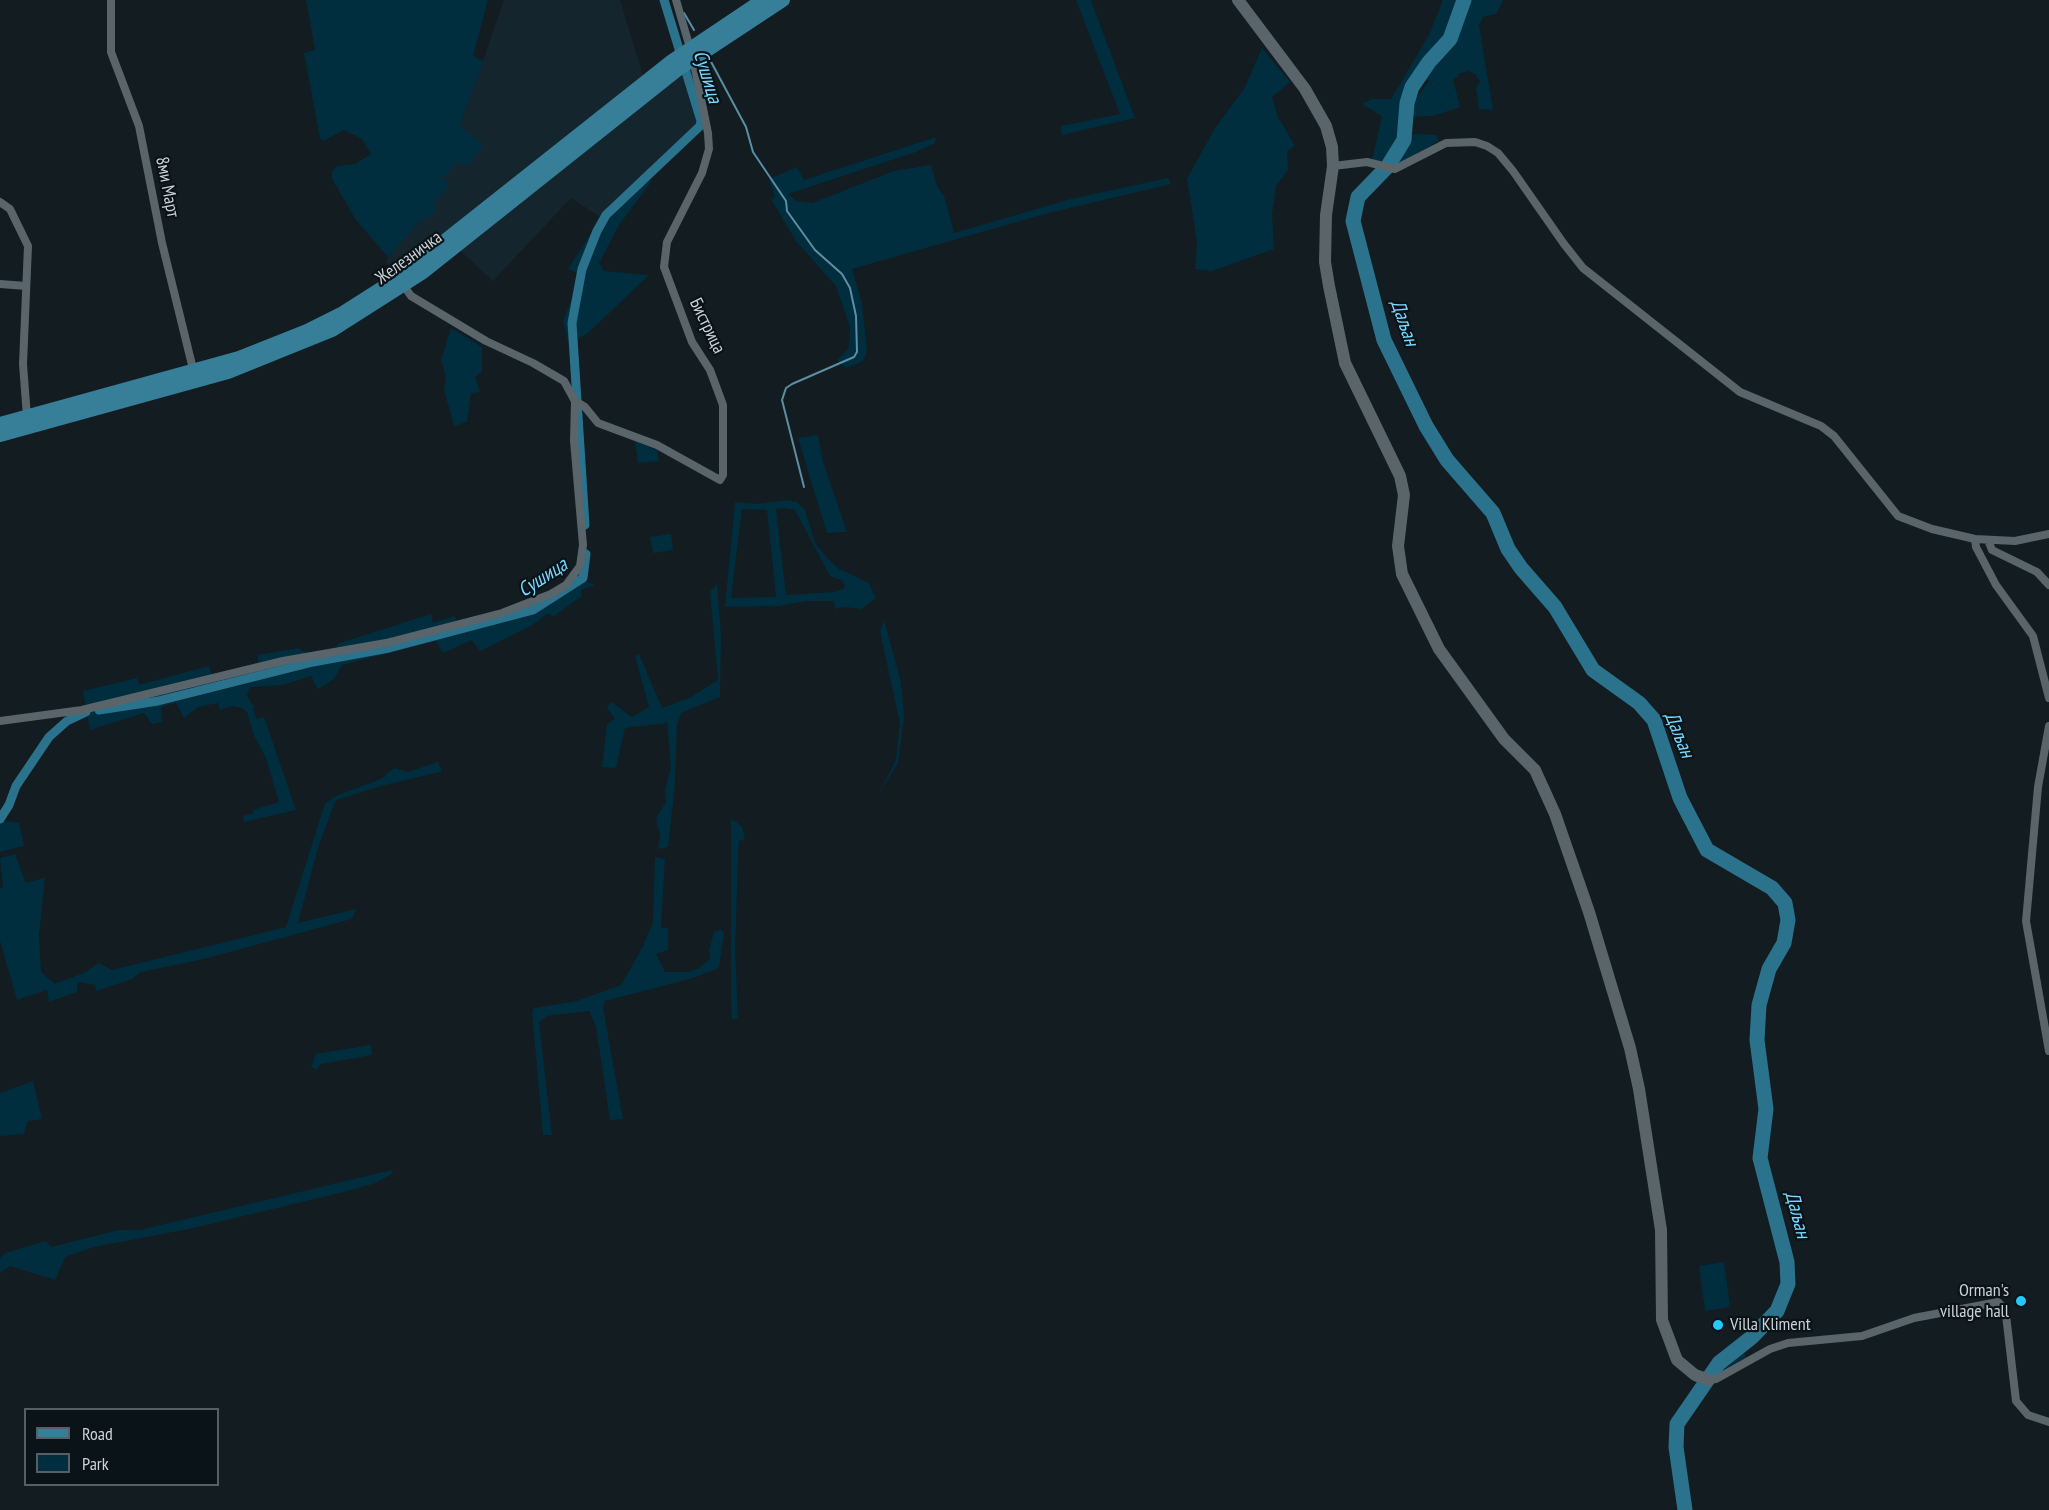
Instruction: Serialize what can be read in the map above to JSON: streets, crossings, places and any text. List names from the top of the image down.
{
  "streets": {
    "main road": ["Железничка"],
    "street": ["8ми Март", "Бистрица"]
  },
  "crossings": [
    ["8ми Март", "Железничка"],
    ["Железничка", "Бистрица"]
  ],
  "water": ["Сушица", "Даљан"],
  "places": ["Orman's village hall", "Villa Kliment"],
  "legend": ["Road", "Park"]
}
